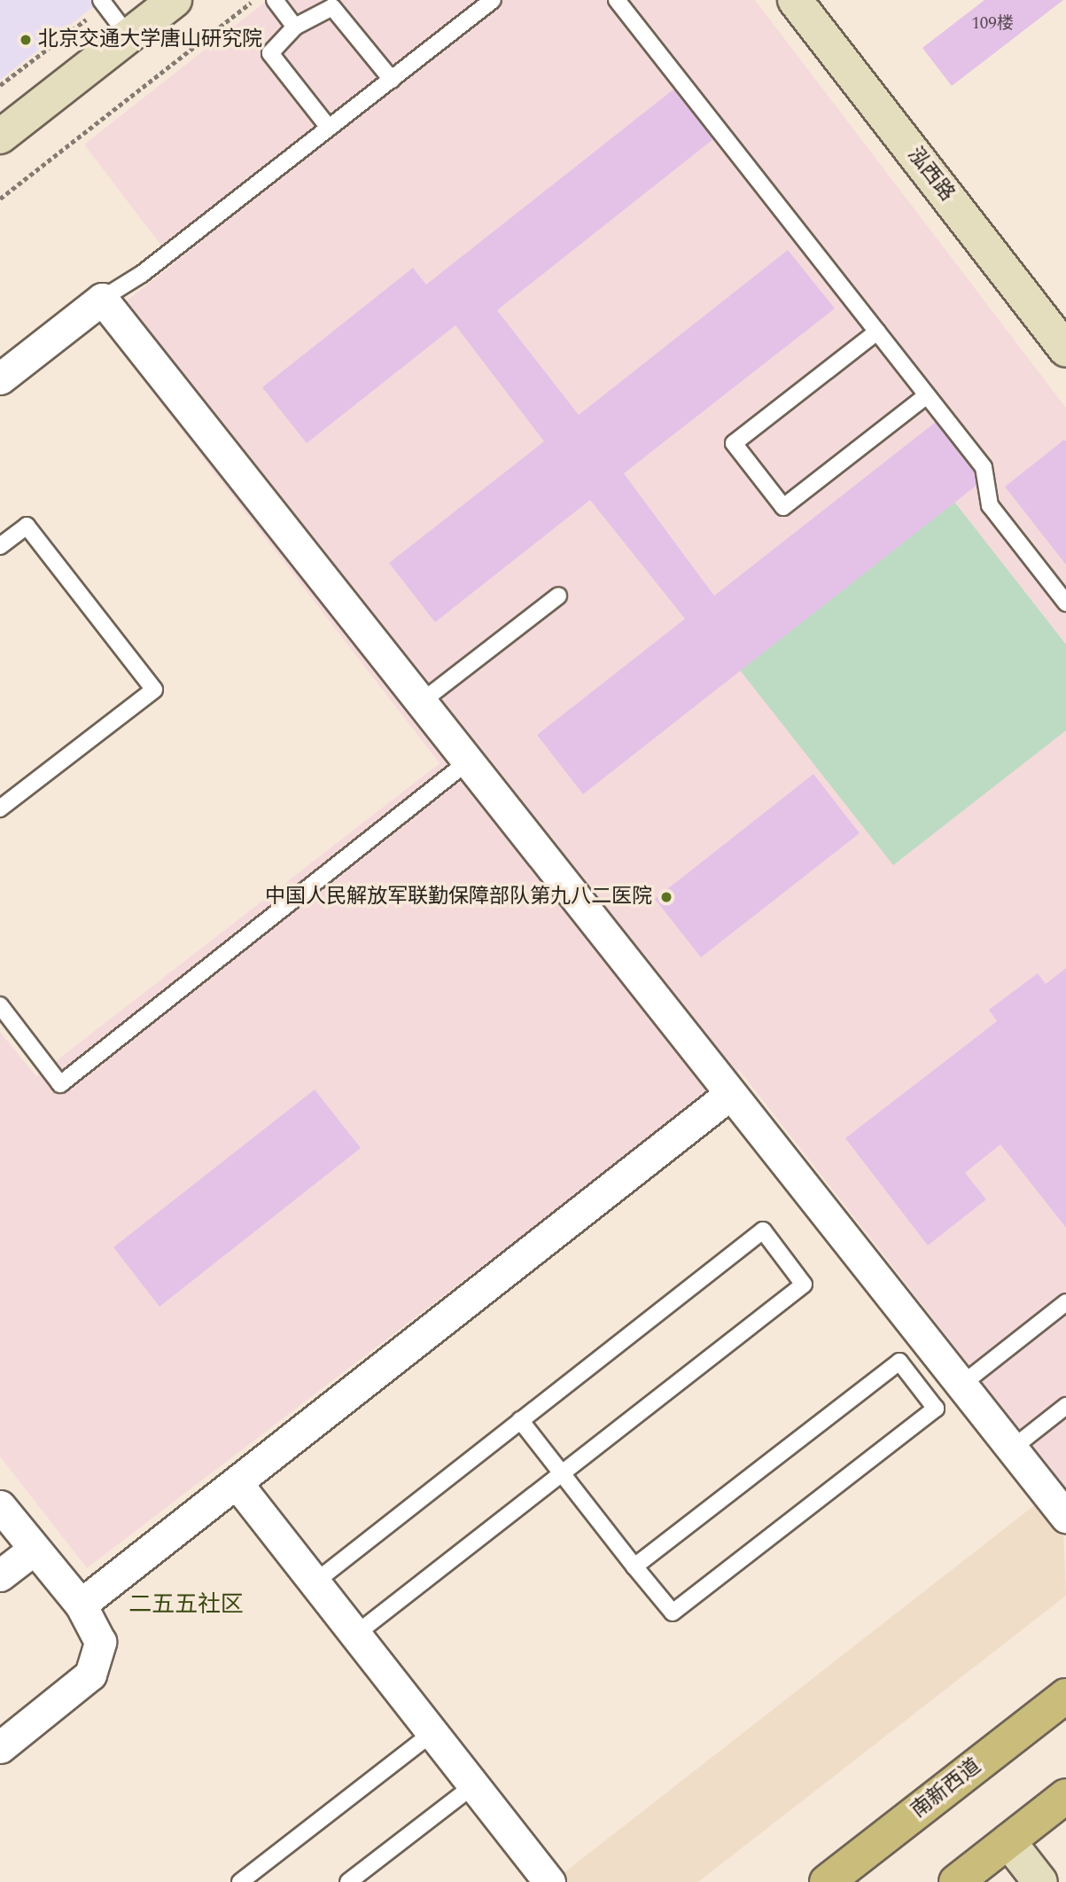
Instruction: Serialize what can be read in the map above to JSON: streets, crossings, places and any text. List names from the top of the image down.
{
  "streets": {
    "main road": ["南新西道"],
    "street": ["泓西路"]
  },
  "districts": ["二五五社区"],
  "places": ["北京交通大学唐山研究院", "中国人民解放军联勤保障部队第九八二医院"],
  "house_numbers": ["109楼"]
}
